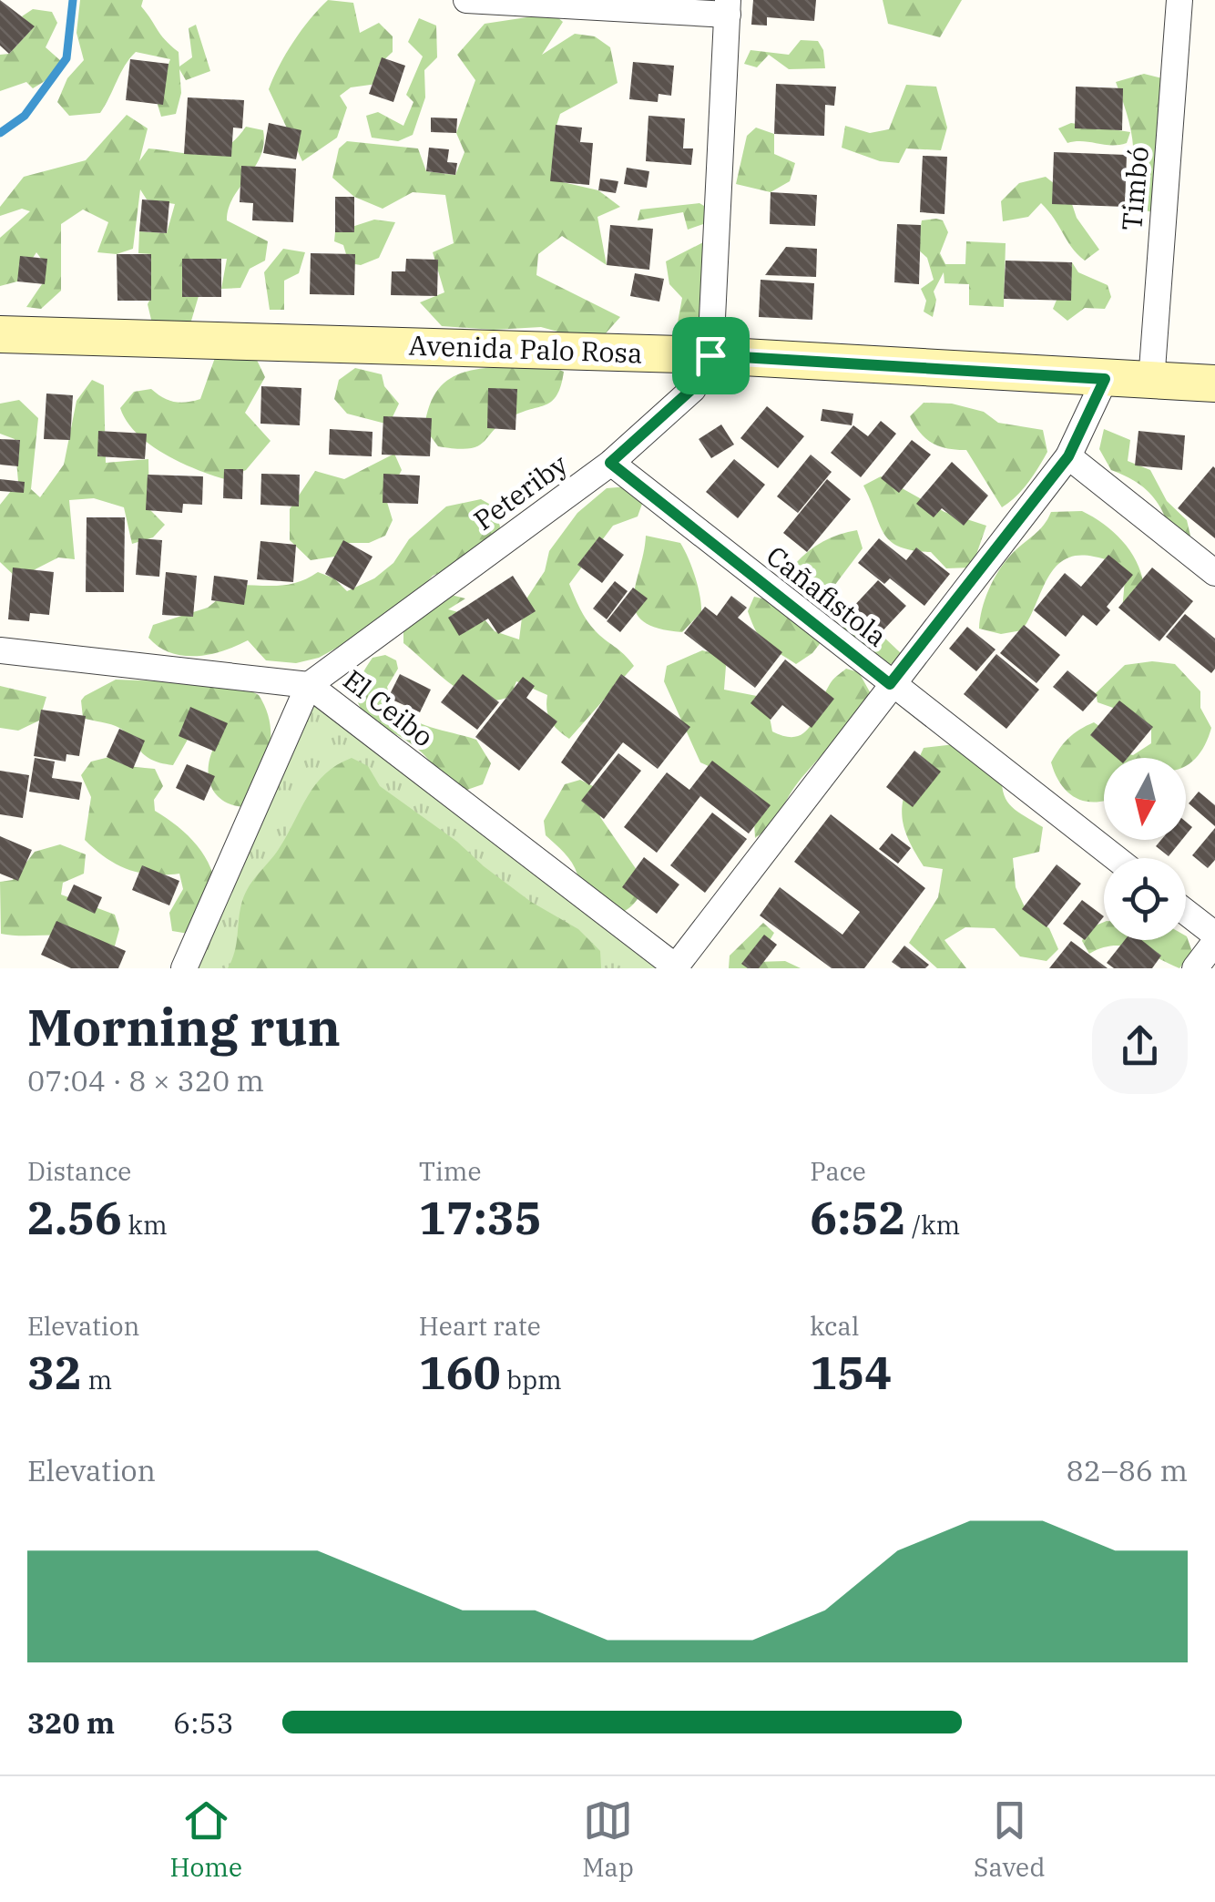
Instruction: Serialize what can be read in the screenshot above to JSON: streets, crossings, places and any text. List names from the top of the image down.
{
  "streets": {
    "main road": ["Avenida Palo Rosa"],
    "street": [
      "Timbó",
      "Peteriby",
      "Cañafistola",
      "El Ceibo"
    ]
  },
  "crossings": [
    ["Timbó", "Avenida Palo Rosa"],
    ["Avenida Palo Rosa", "Peteriby"],
    ["Peteriby", "Cañafistola"],
    ["Peteriby", "El Ceibo"]
  ],
  "north": "bottom",
  "page": {
    "heading": ["Morning run", "07:04 · 8 × 320 m"],
    "stats": [
      ["Distance", "2.56 km"],
      ["Time", "17:35"],
      ["Pace", "6:52 /km"],
      ["Elevation", "32 m"],
      ["Heart rate", "160 bpm"],
      ["kcal", "154"]
    ],
    "chart": ["Elevation", "82–86 m"],
    "list": [
      {
        "name": "320 m",
        "note": "6:53"
      }
    ],
    "tabs": ["Home", "Map", "Saved"]
  }
}
